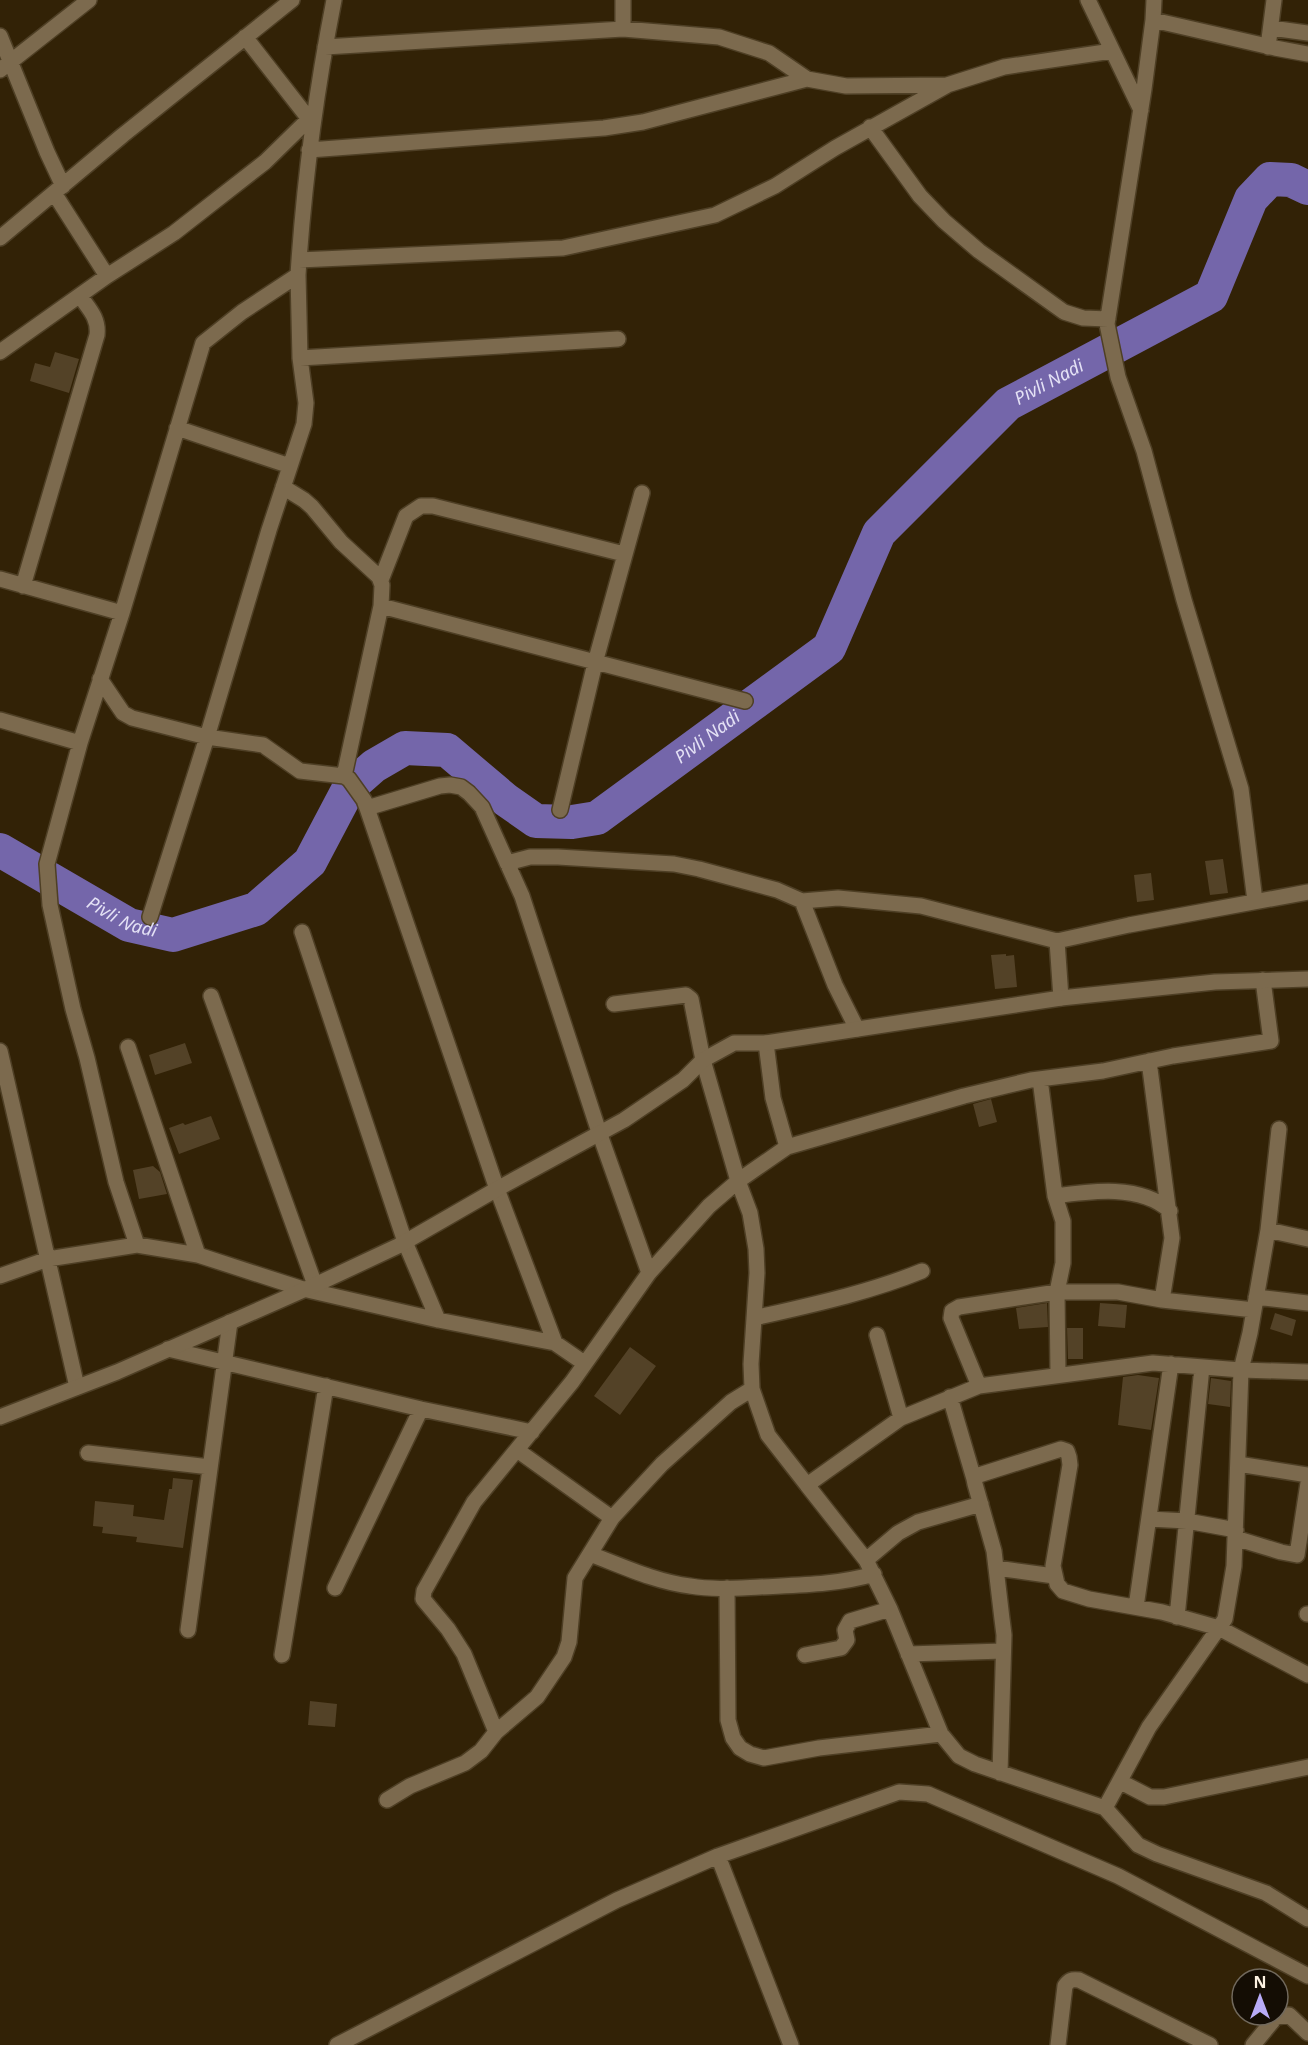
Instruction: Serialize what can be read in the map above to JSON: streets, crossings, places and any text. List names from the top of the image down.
{
  "water": ["Pivli Nadi"],
  "north": "top"
}
